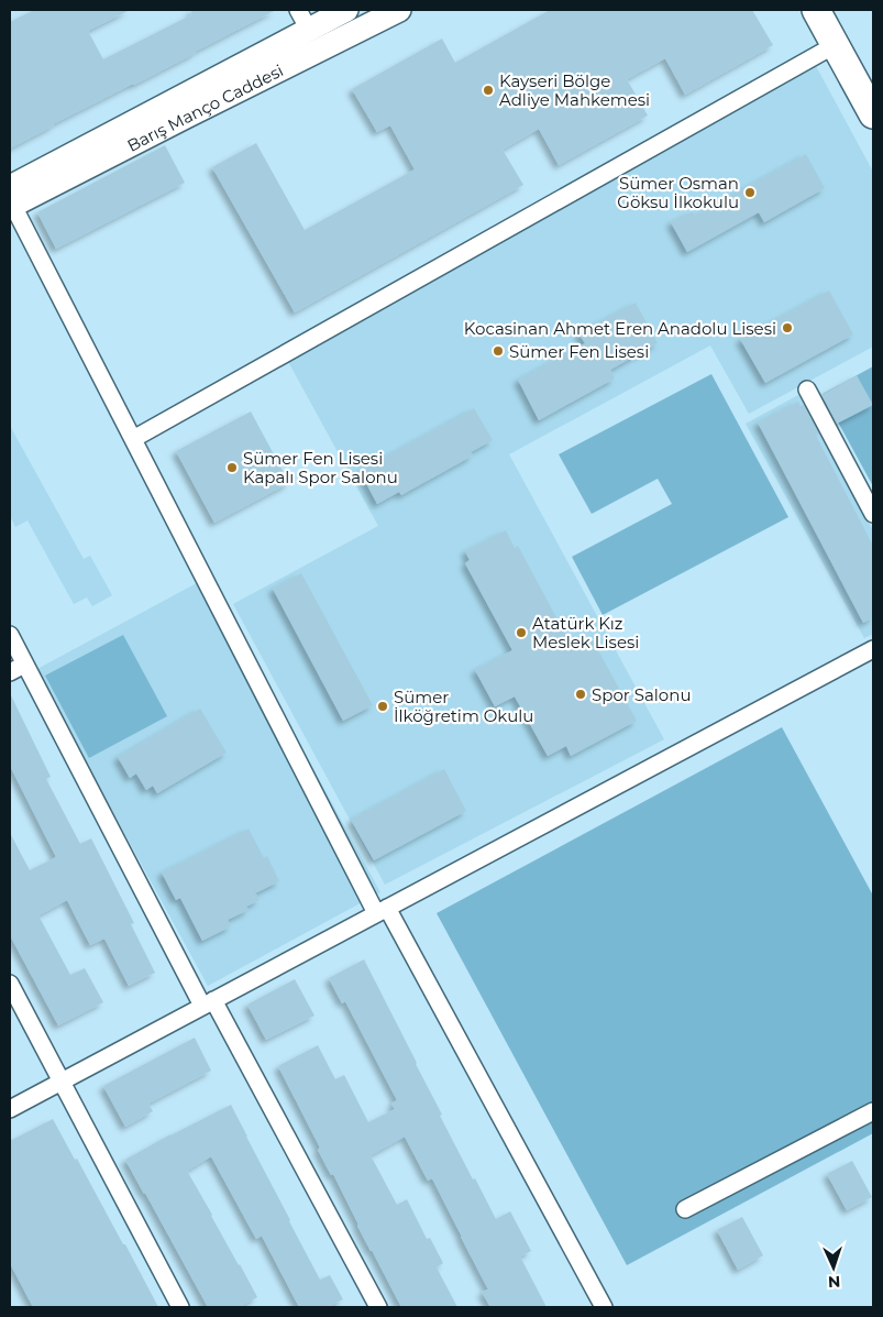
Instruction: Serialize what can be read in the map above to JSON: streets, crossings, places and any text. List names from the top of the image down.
{
  "streets": {
    "street": ["Barış Manço Caddesi"]
  },
  "places": [
    "Kayseri Bölge Adliye Mahkemesi",
    "Sümer Osman Göksu İlkokulu",
    "Kocasinan Ahmet Eren Anadolu Lisesi",
    "Sümer Fen Lisesi",
    "Sümer Fen Lisesi Kapalı Spor Salonu",
    "Atatürk Kız Meslek Lisesi",
    "Spor Salonu",
    "Sümer İlköğretim Okulu"
  ],
  "north": "bottom"
}
